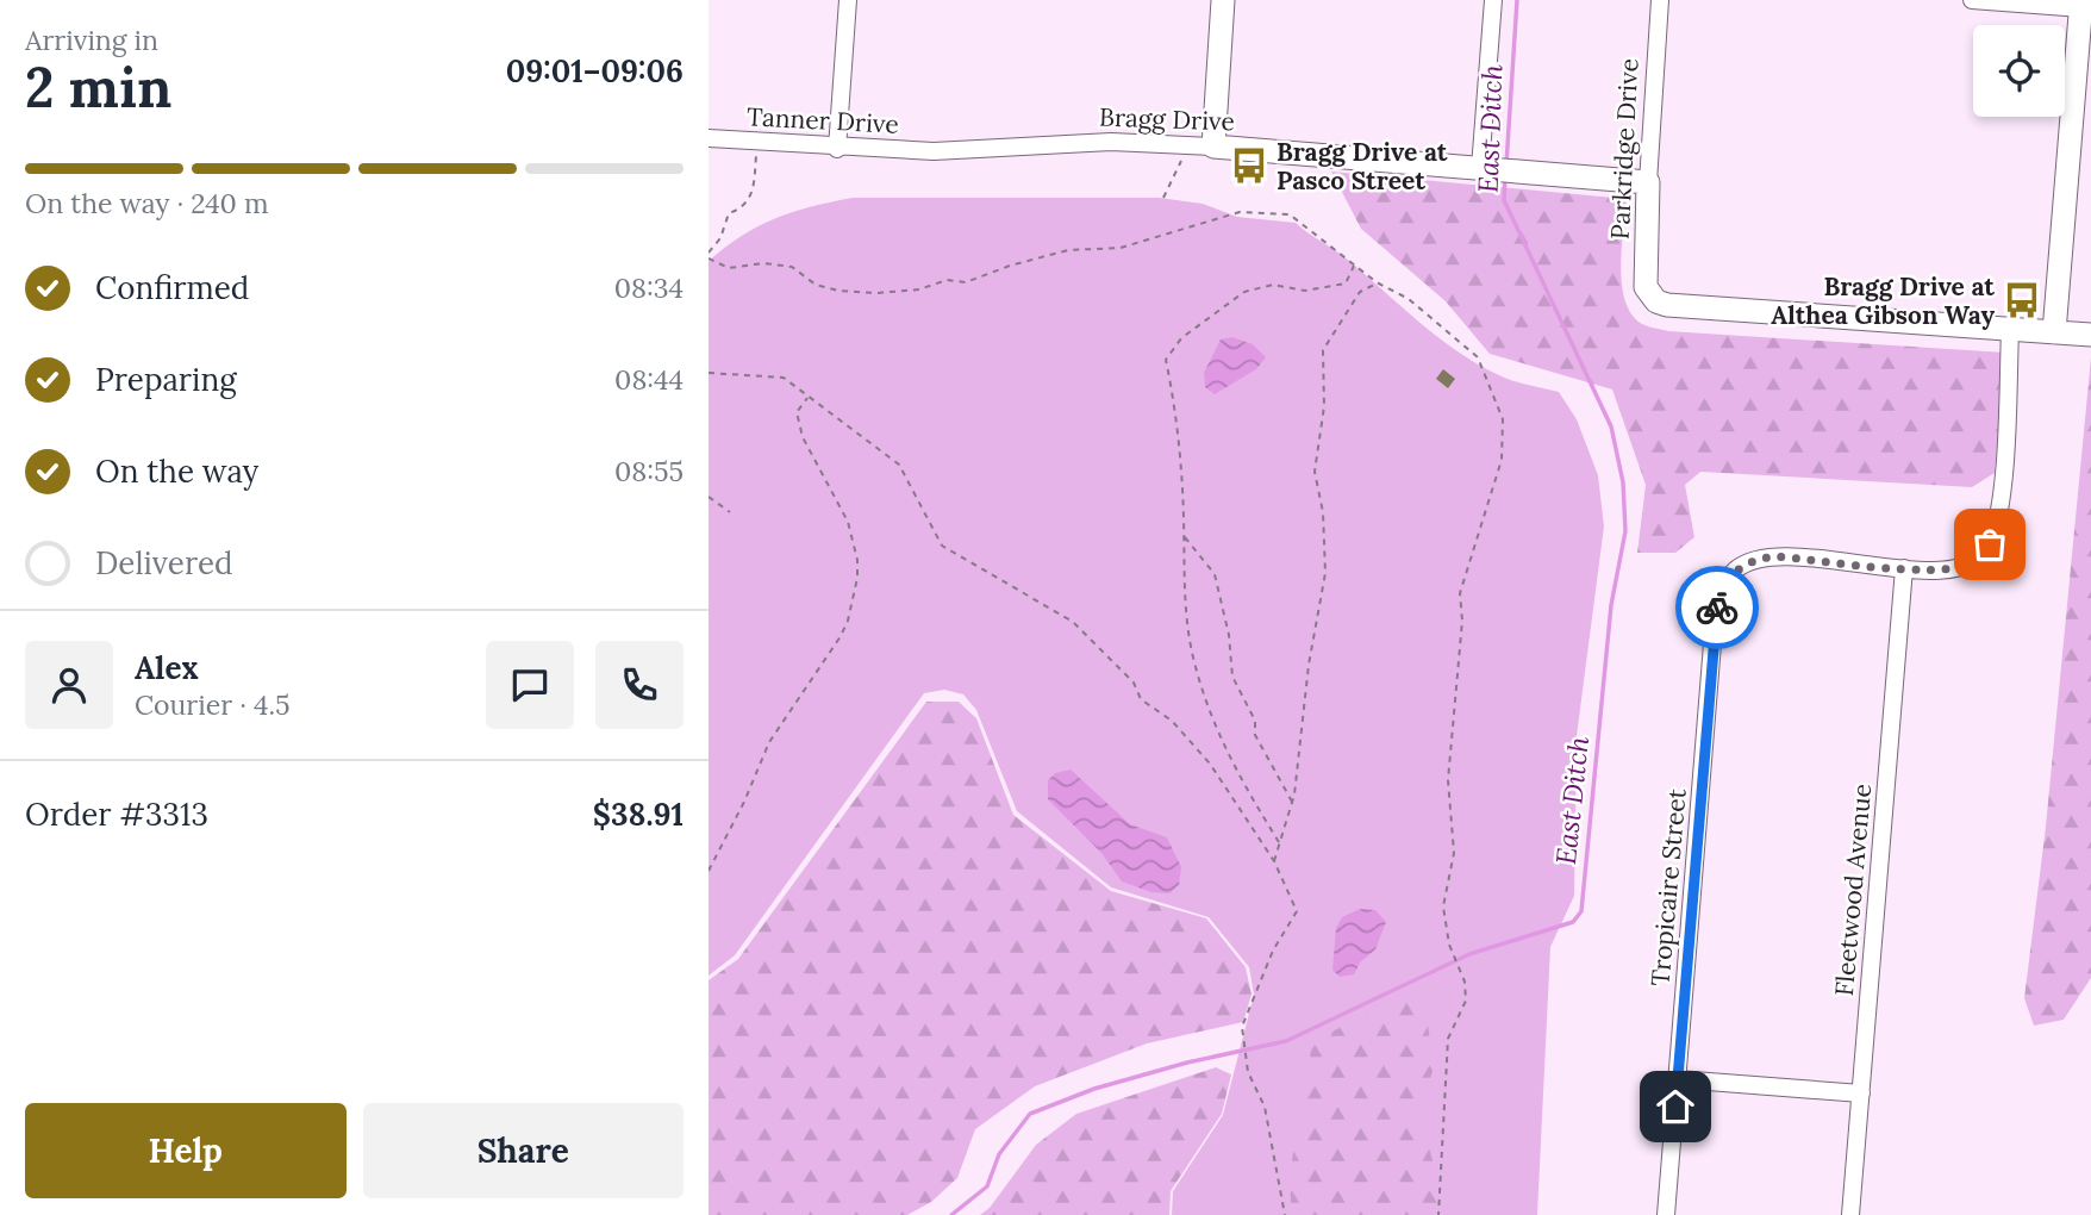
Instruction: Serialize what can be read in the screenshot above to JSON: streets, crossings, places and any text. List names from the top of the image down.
{
  "streets": {
    "street": [
      "Bragg Drive",
      "Tanner Drive",
      "Parkridge Drive",
      "Tropicaire Street",
      "Fleetwood Avenue"
    ]
  },
  "crossings": [
    ["Bragg Drive", "Tanner Drive"],
    ["Bragg Drive", "Parkridge Drive"],
    ["Tropicaire Street", "Fleetwood Avenue"]
  ],
  "water": ["East Ditch"],
  "places": {
    "bus stop": ["Bragg Drive at Pasco Street", "Bragg Drive at Althea Gibson Way"]
  },
  "page": {
    "heading": ["2 min", "Arriving in", "09:01–09:06"],
    "panel": [
      "Alex",
      "Courier · 4.5",
      "Order #3313",
      "$38.91"
    ],
    "bar": "On the way · 240 m",
    "list": [
      ["Confirmed", "08:34"],
      ["Preparing", "08:44"],
      ["On the way", "08:55"],
      "Delivered"
    ],
    "buttons": ["Help", "Share"]
  }
}
